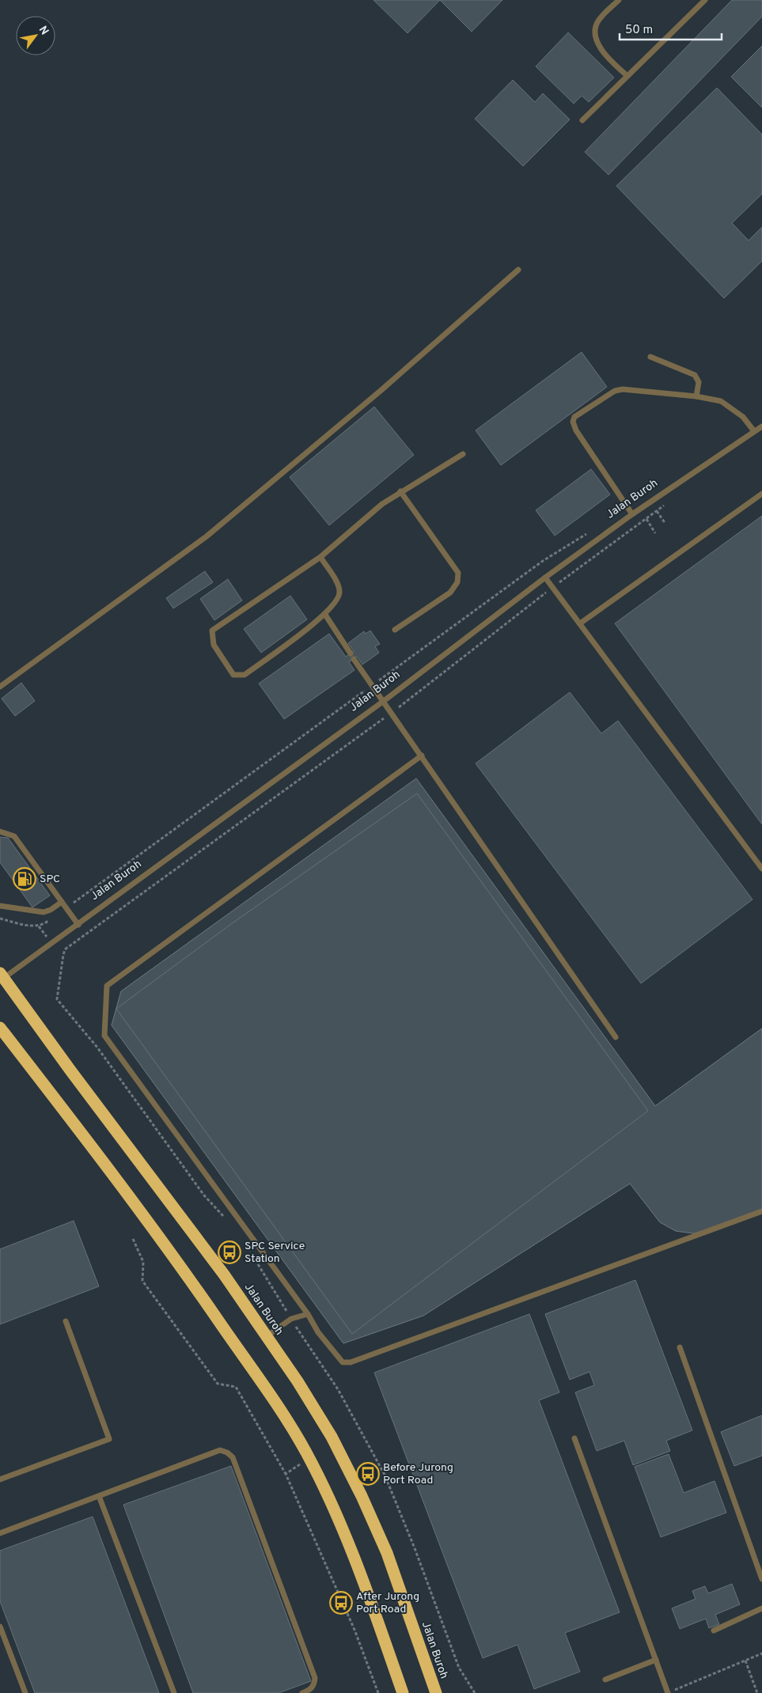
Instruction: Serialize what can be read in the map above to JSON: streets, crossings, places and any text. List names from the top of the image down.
{
  "streets": {
    "highway": ["Jalan Buroh"]
  },
  "places": {
    "fuel station": ["SPC"],
    "bus stop": ["SPC Service Station", "Before Jurong Port Road", "After Jurong Port Road"]
  },
  "scale_bar": "50 m",
  "north": "top right"
}
